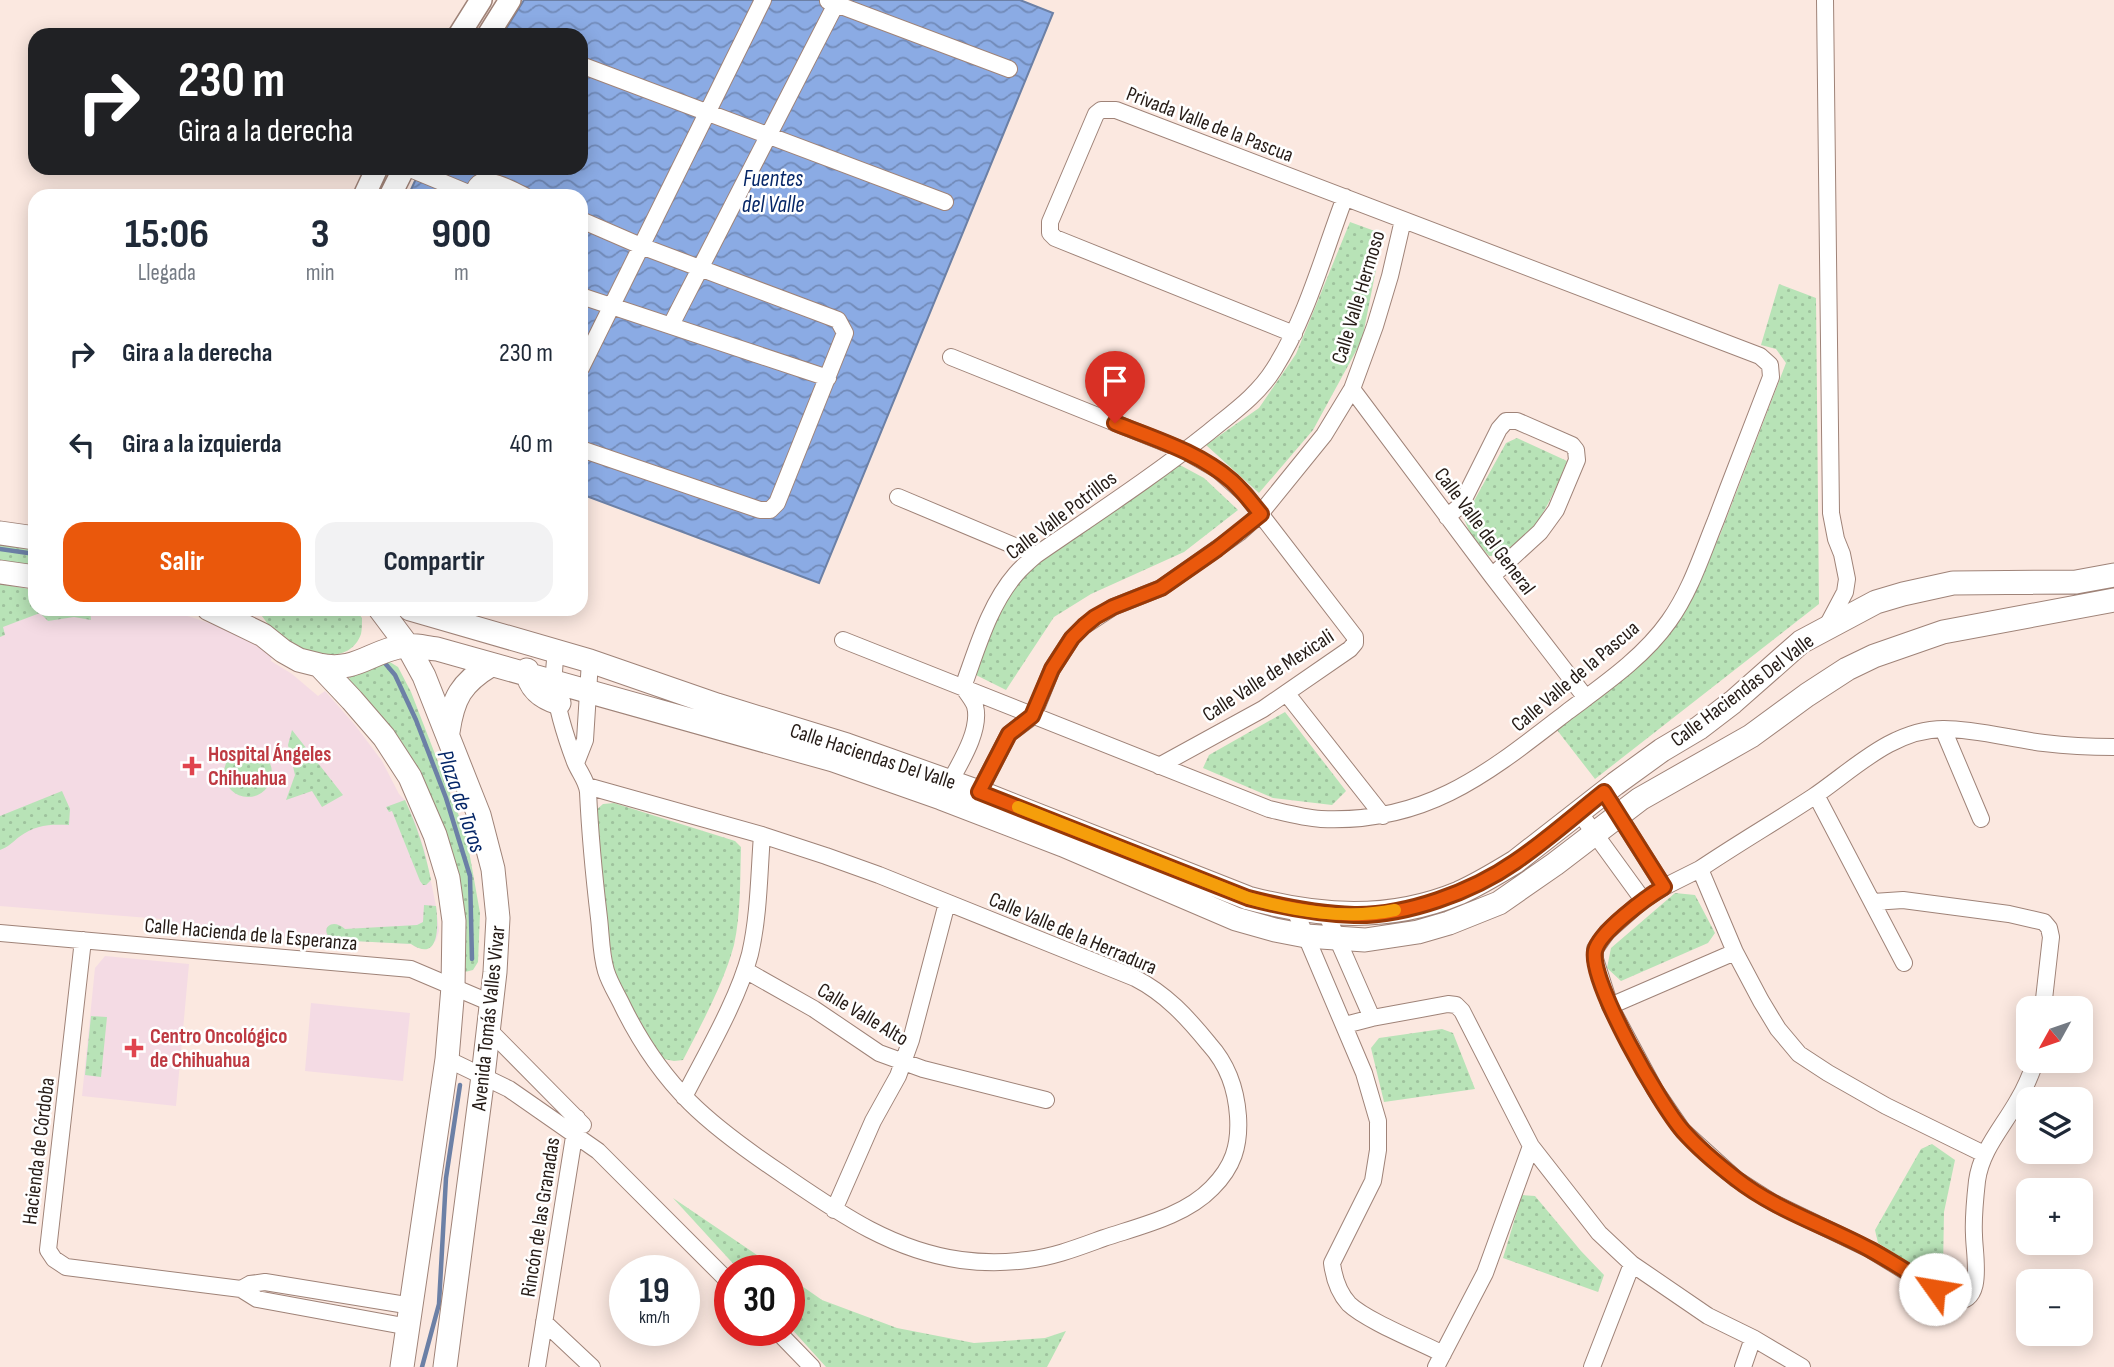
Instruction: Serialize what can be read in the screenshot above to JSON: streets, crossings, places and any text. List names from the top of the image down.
{
  "streets": {
    "main road": ["Calle Haciendas Del Valle", "Avenida Tomás Valles Vivar"],
    "street": [
      "Privada Valle de la Pascua",
      "Calle Valle Hermoso",
      "Calle Valle Potrillos",
      "Calle Valle del General",
      "Calle Valle de Mexicali",
      "Calle Valle de la Pascua",
      "Calle Valle de la Herradura",
      "Calle Hacienda de la Esperanza",
      "Calle Valle Alto",
      "Hacienda de Córdoba",
      "Rincón de las Granadas"
    ]
  },
  "crossings": [
    ["Privada Valle de la Pascua", "Calle Valle Hermoso"],
    ["Privada Valle de la Pascua", "Calle Valle Potrillos"],
    ["Privada Valle de la Pascua", "Calle Valle de la Pascua"],
    ["Calle Valle Hermoso", "Calle Valle del General"],
    ["Calle Valle Hermoso", "Calle Valle de Mexicali"],
    ["Calle Valle Hermoso", "Calle Valle de la Pascua"],
    ["Calle Valle Hermoso", "Calle Haciendas Del Valle"],
    ["Calle Valle Potrillos", "Calle Valle de Mexicali"],
    ["Calle Valle del General", "Calle Valle de la Pascua"],
    ["Calle Valle de Mexicali", "Calle Valle de la Pascua"],
    ["Calle Haciendas Del Valle", "Calle Valle de la Herradura"],
    ["Calle Haciendas Del Valle", "Avenida Tomás Valles Vivar"],
    ["Calle Hacienda de la Esperanza", "Avenida Tomás Valles Vivar"],
    ["Calle Hacienda de la Esperanza", "Hacienda de Córdoba"],
    ["Avenida Tomás Valles Vivar", "Hacienda de Córdoba"]
  ],
  "water": ["Fuentes del Valle", "Plaza de Toros"],
  "places": {
    "health": ["Hospital Ángeles Chihuahua", "Centro Oncológico de Chihuahua"]
  },
  "north": "bottom left",
  "page": {
    "turn": ["230 m", "Gira a la derecha"],
    "eta": [
      "15:06",
      "Llegada",
      "3",
      "min",
      "900",
      "m"
    ],
    "list": [
      {
        "name": "Gira a la derecha",
        "value": "230 m"
      },
      {
        "name": "Gira a la izquierda",
        "value": "40 m"
      }
    ],
    "buttons": ["Salir", "Compartir"],
    "map_buttons": ["+", "−"],
    "speed": "19 km/h",
    "limit": "30"
  }
}
